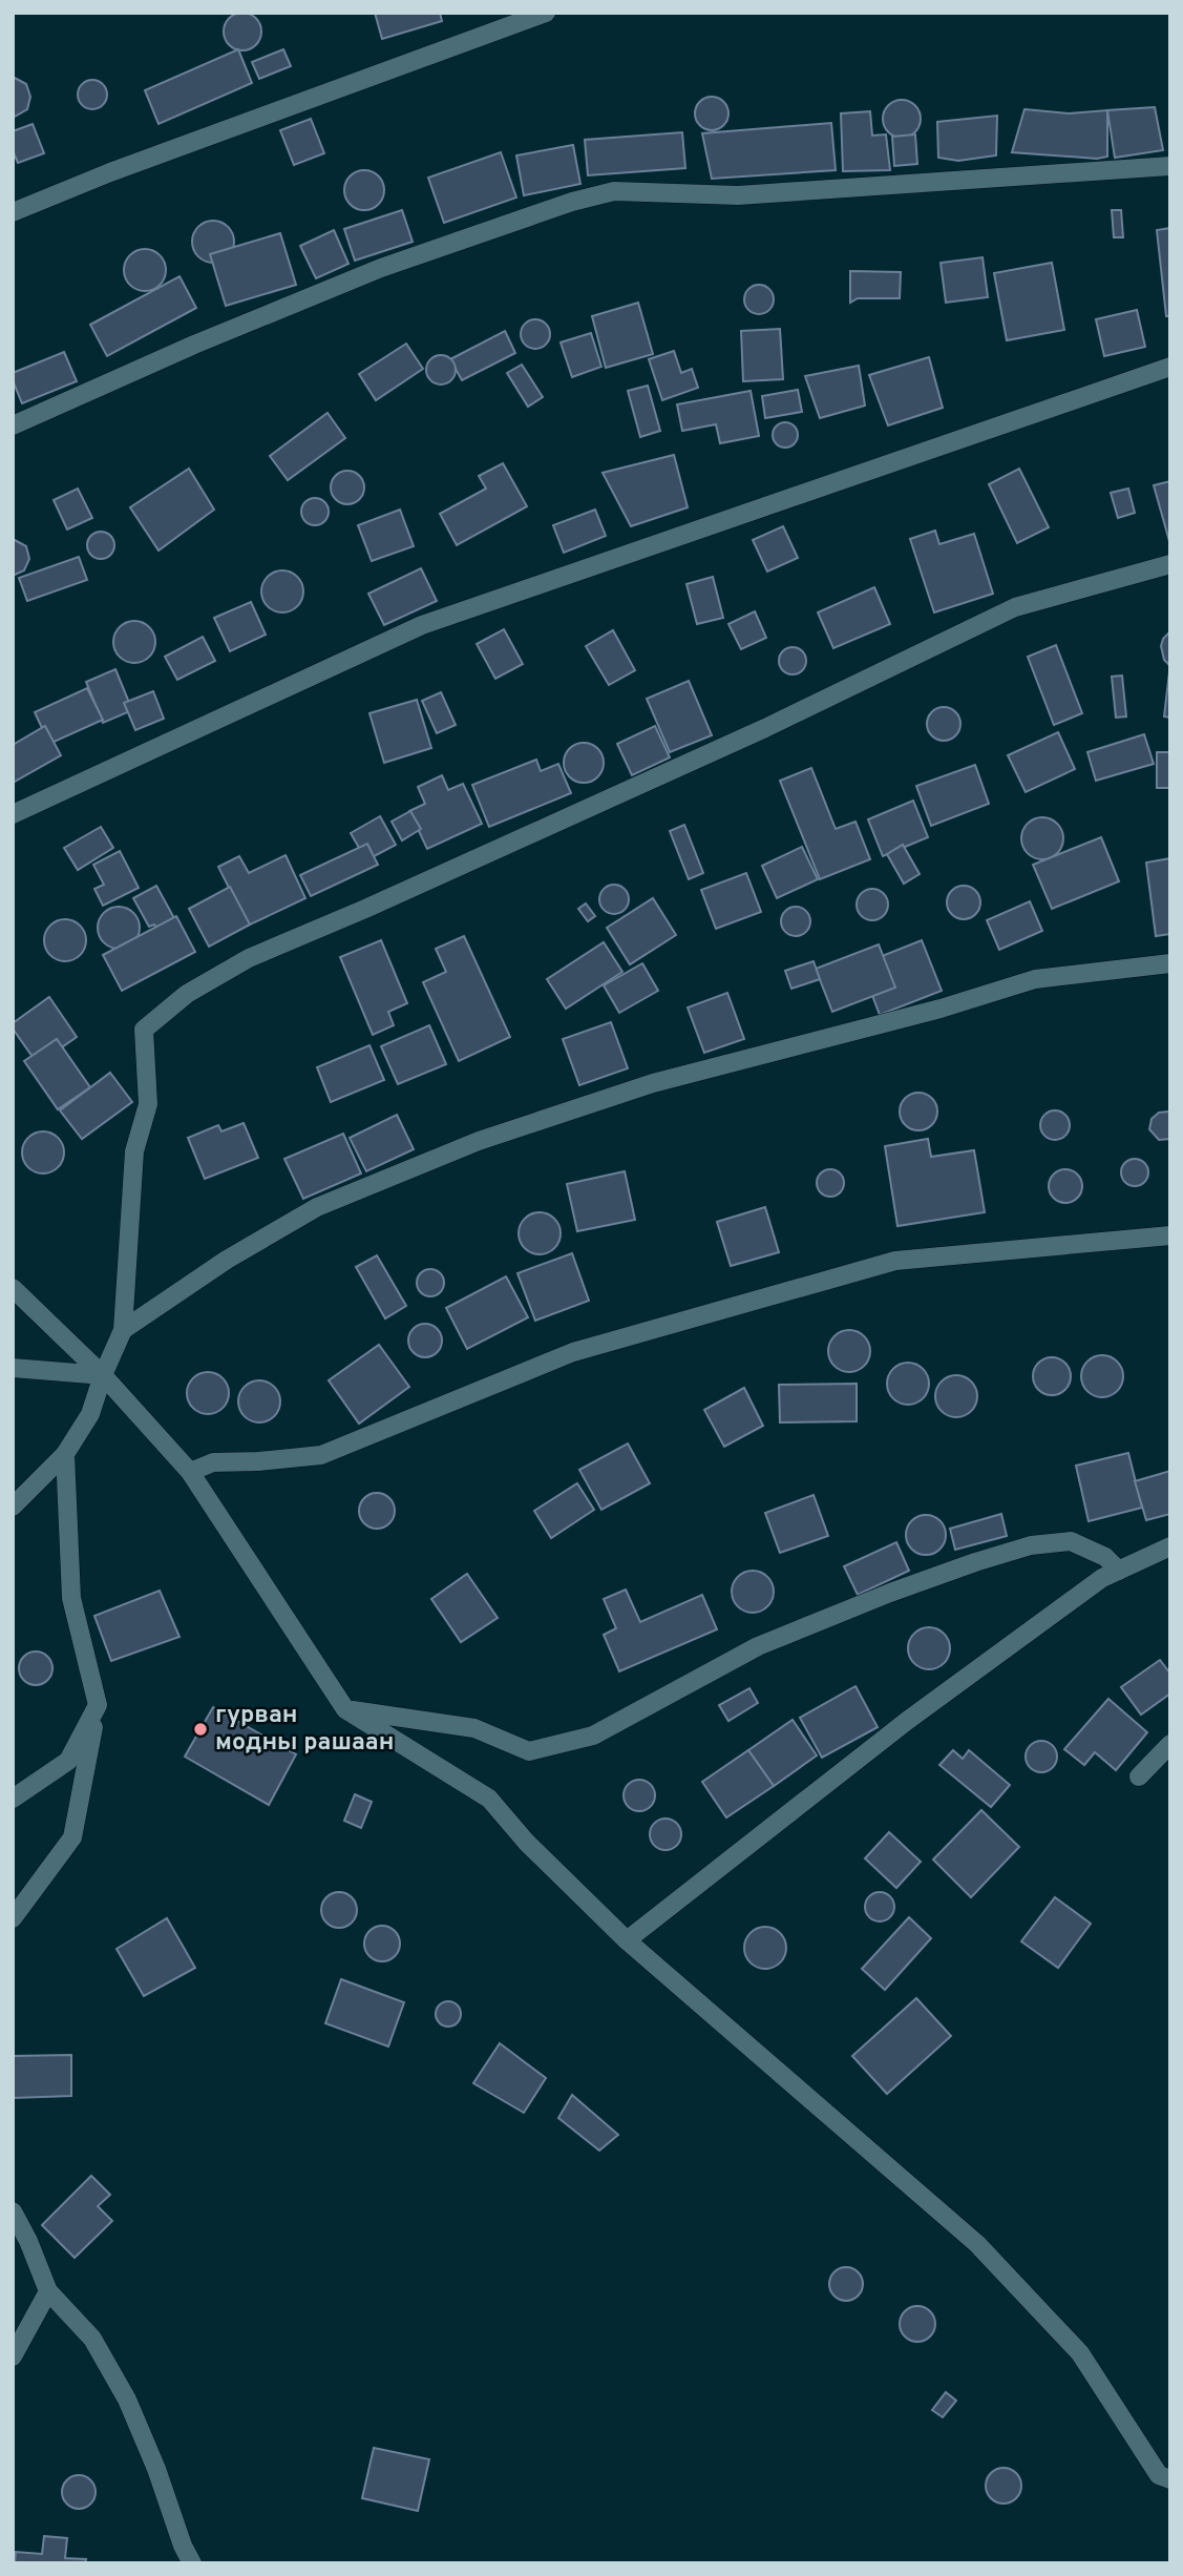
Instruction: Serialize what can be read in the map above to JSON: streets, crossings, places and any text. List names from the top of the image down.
{
  "places": ["гурван модны рашаан"]
}
